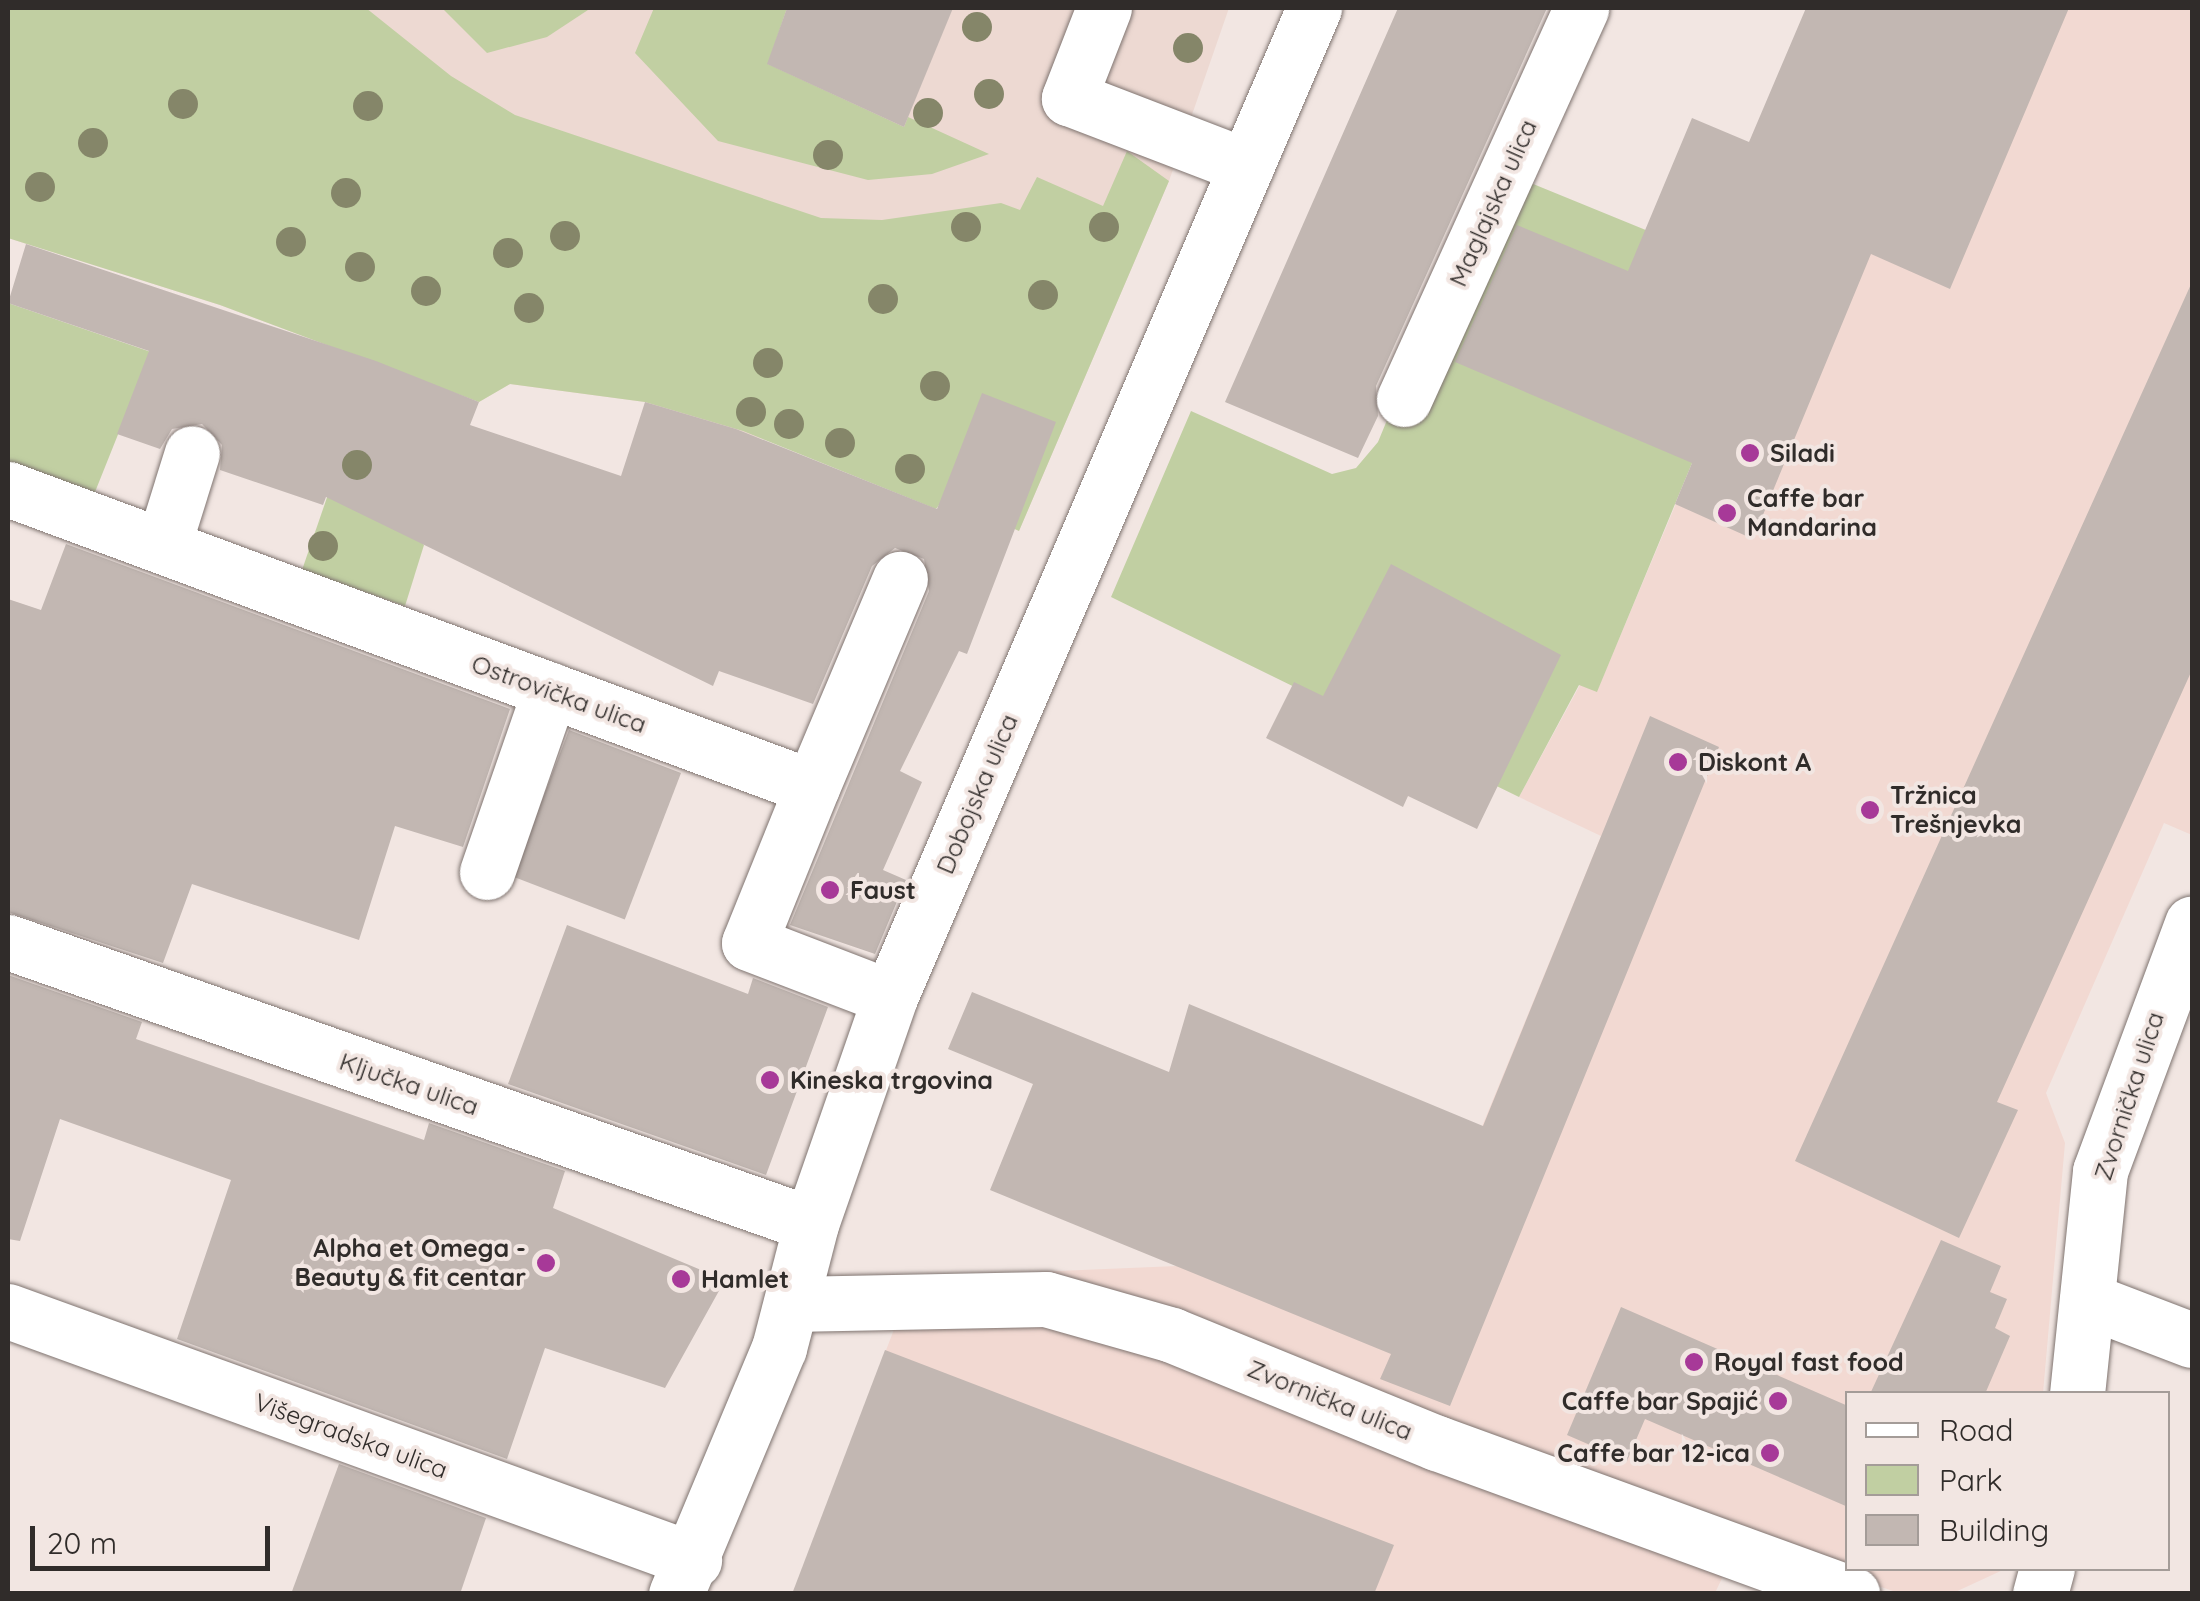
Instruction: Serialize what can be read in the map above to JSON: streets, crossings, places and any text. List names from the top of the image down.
{
  "streets": {
    "street": [
      "Maglajska ulica",
      "Ostrovička ulica",
      "Dobojska ulica",
      "Ključka ulica",
      "Zvornička ulica",
      "Višegradska ulica"
    ]
  },
  "crossings": [
    ["Dobojska ulica", "Ključka ulica"],
    ["Dobojska ulica", "Zvornička ulica"],
    ["Dobojska ulica", "Višegradska ulica"]
  ],
  "places": [
    "Siladi",
    "Caffe bar Mandarina",
    "Diskont A",
    "Tržnica Trešnjevka",
    "Faust",
    "Kineska trgovina",
    "Alpha et Omega - Beauty & fit centar",
    "Hamlet",
    "Royal fast food",
    "Caffe bar Spajić",
    "Caffe bar 12-ica"
  ],
  "legend": ["Road", "Park", "Building"],
  "scale_bar": "20 m"
}
